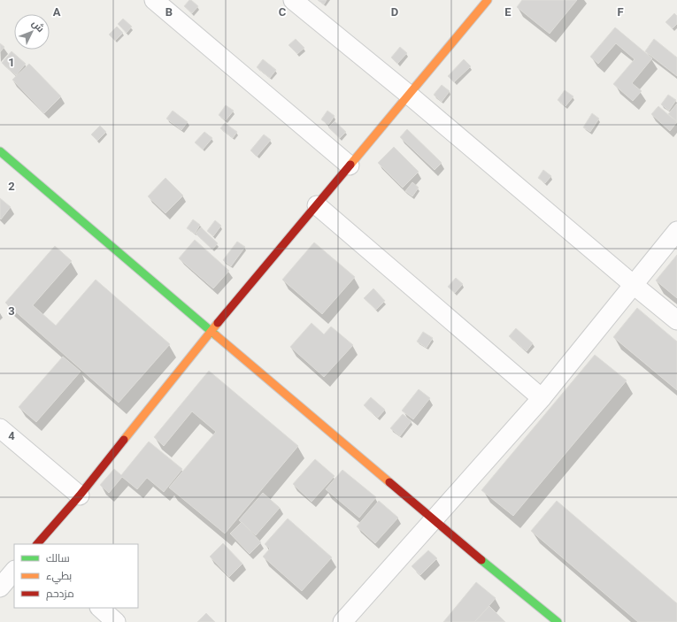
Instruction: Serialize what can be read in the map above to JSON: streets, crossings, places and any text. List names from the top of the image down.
{
  "legend": ["سالك", "بطيء", "مزدحم"],
  "north": "top right",
  "grid": {
    "columns": [
      "A",
      "B",
      "C",
      "D",
      "E",
      "F"
    ],
    "rows": [
      "1",
      "2",
      "3",
      "4"
    ]
  }
}
